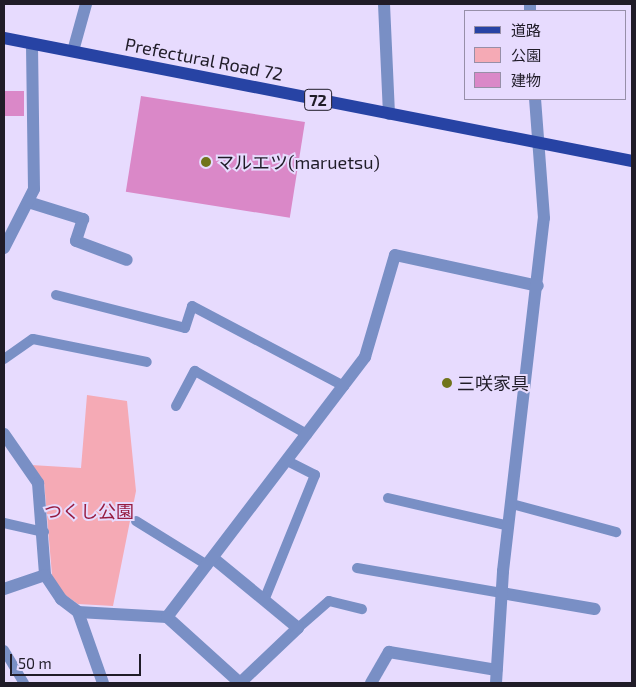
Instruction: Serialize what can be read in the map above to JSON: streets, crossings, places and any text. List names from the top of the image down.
{
  "streets": {
    "main road": ["Prefectural Road 72", "72"]
  },
  "parks": ["つくし公園"],
  "places": ["マルエツ(maruetsu)", "三咲家具"],
  "legend": ["道路", "公園", "建物"],
  "scale_bar": "50 m"
}
